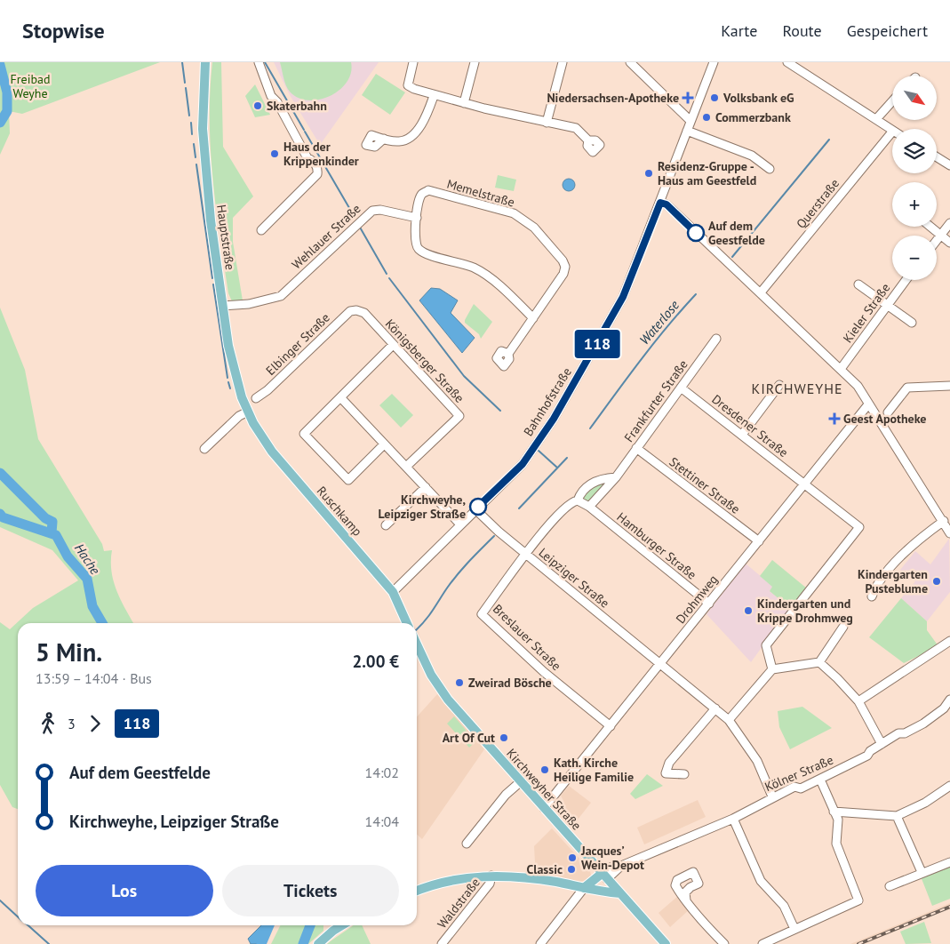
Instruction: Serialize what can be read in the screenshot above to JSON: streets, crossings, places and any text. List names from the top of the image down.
{
  "streets": {
    "main road": ["Hauptstraße", "Ruschkamp", "Kirchweyher Straße"],
    "street": [
      "Memelstraße",
      "Querstraße",
      "Wehlauer Straße",
      "Kieler Straße",
      "Elbinger Straße",
      "Königsberger Straße",
      "Frankfurter Straße",
      "Bahnhofstraße",
      "Dresdener Straße",
      "Stettiner Straße",
      "Hamburger Straße",
      "Leipziger Straße",
      "Drohmweg",
      "Breslauer Straße",
      "Kölner Straße",
      "Waldstraße"
    ]
  },
  "crossings": [
    ["Memelstraße", "Wehlauer Straße"],
    ["Wehlauer Straße", "Hauptstraße"],
    ["Hauptstraße", "Ruschkamp"],
    ["Elbinger Straße", "Königsberger Straße"],
    ["Frankfurter Straße", "Dresdener Straße"],
    ["Frankfurter Straße", "Stettiner Straße"],
    ["Frankfurter Straße", "Hamburger Straße"],
    ["Bahnhofstraße", "Ruschkamp"],
    ["Bahnhofstraße", "Leipziger Straße"],
    ["Dresdener Straße", "Drohmweg"],
    ["Stettiner Straße", "Drohmweg"],
    ["Hamburger Straße", "Drohmweg"],
    ["Leipziger Straße", "Drohmweg"],
    ["Leipziger Straße", "Breslauer Straße"],
    ["Leipziger Straße", "Kölner Straße"],
    ["Drohmweg", "Breslauer Straße"],
    ["Drohmweg", "Kirchweyher Straße"],
    ["Kölner Straße", "Kirchweyher Straße"]
  ],
  "districts": ["KIRCHWEYHE"],
  "water": ["Waterlose", "Hache"],
  "parks": ["Freibad Weyhe"],
  "places": {
    "health": ["Niedersachsen-Apotheke", "Geest Apotheke"],
    "other": [
      "Volksbank eG",
      "Skaterbahn",
      "Commerzbank",
      "Haus der Krippenkinder",
      "Residenz-Gruppe - Haus am Geestfeld",
      "Auf dem Geestfelde",
      "Kirchweyhe, Leipziger Straße",
      "Kindergarten Pusteblume",
      "Kindergarten und Krippe Drohmweg",
      "Zweirad Bösche",
      "Art Of Cut",
      "Kath. Kirche Heilige Familie",
      "Jacques’ Wein-Depot",
      "Classic"
    ]
  },
  "lines": ["bus line 118"],
  "north": "bottom right",
  "page": {
    "header": "Stopwise",
    "nav": ["Karte", "Route", "Gespeichert"],
    "on_map": "118",
    "map_buttons": ["+", "−"],
    "heading": ["5 Min.", "13:59 – 14:04 · Bus", "2.00 €"],
    "legs": ["3", "118"],
    "list": [
      {
        "name": "Auf dem Geestfelde",
        "value": "14:02"
      },
      {
        "name": "Kirchweyhe, Leipziger Straße",
        "value": "14:04"
      }
    ],
    "buttons": ["Los", "Tickets"]
  }
}
